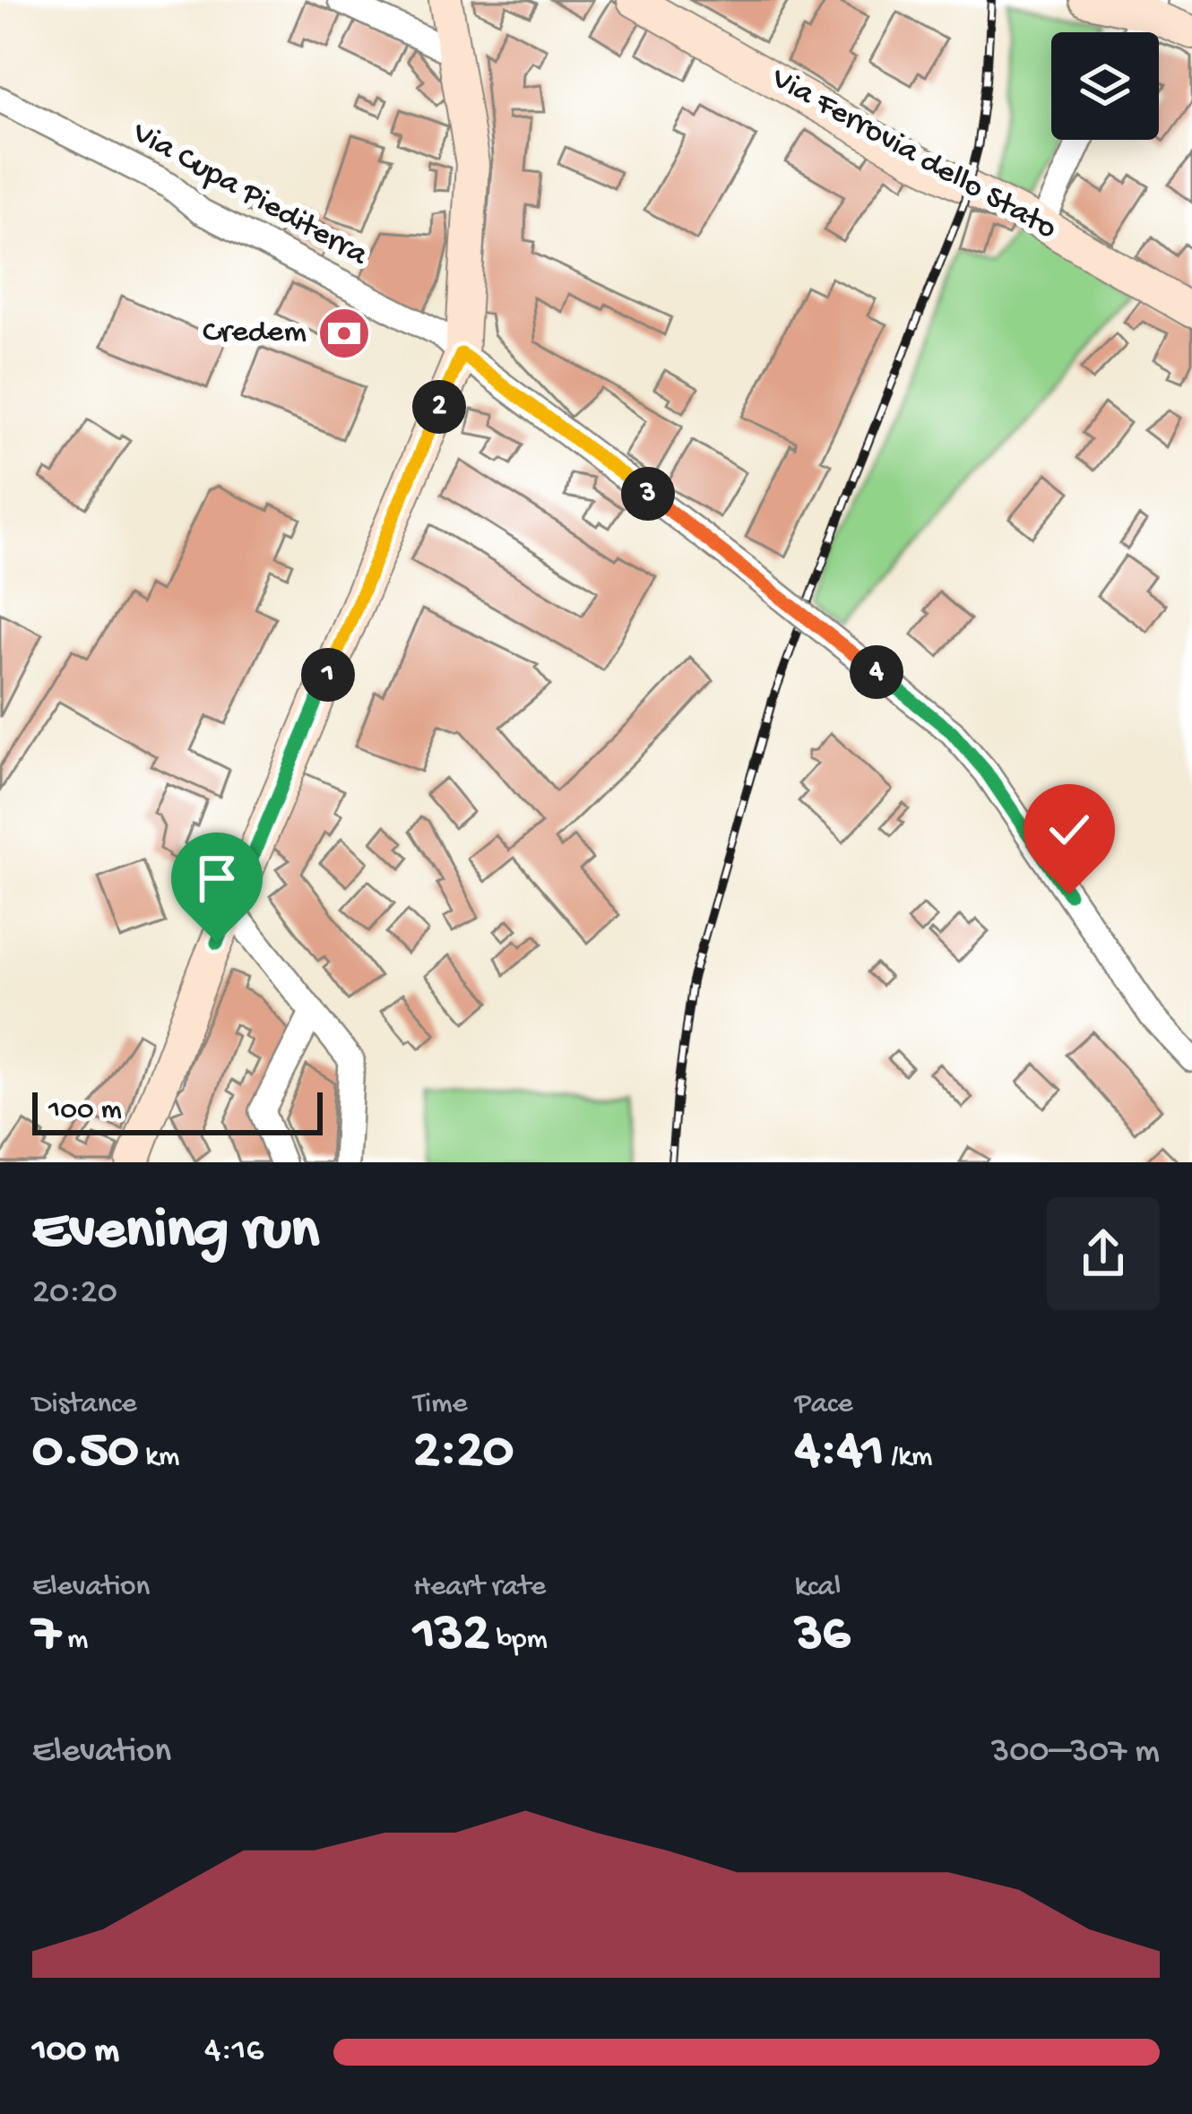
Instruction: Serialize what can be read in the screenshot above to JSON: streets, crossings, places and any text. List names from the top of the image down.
{
  "streets": {
    "main road": ["Via Ferrovia dello Stato"],
    "street": ["Via Cupa Piediterra"]
  },
  "places": {
    "bank": ["Credem"]
  },
  "scale_bar": "100 m",
  "page": {
    "pins": [
      "2",
      "3",
      "4",
      "1"
    ],
    "scale": "100 m",
    "heading": ["Evening run", "20:20"],
    "stats": [
      ["Distance", "0.50 km"],
      ["Time", "2:20"],
      ["Pace", "4:41 /km"],
      ["Elevation", "7 m"],
      ["Heart rate", "132 bpm"],
      ["kcal", "36"]
    ],
    "chart": ["Elevation", "300–307 m"],
    "list": [
      {
        "name": "100 m",
        "note": "4:16"
      }
    ]
  }
}
